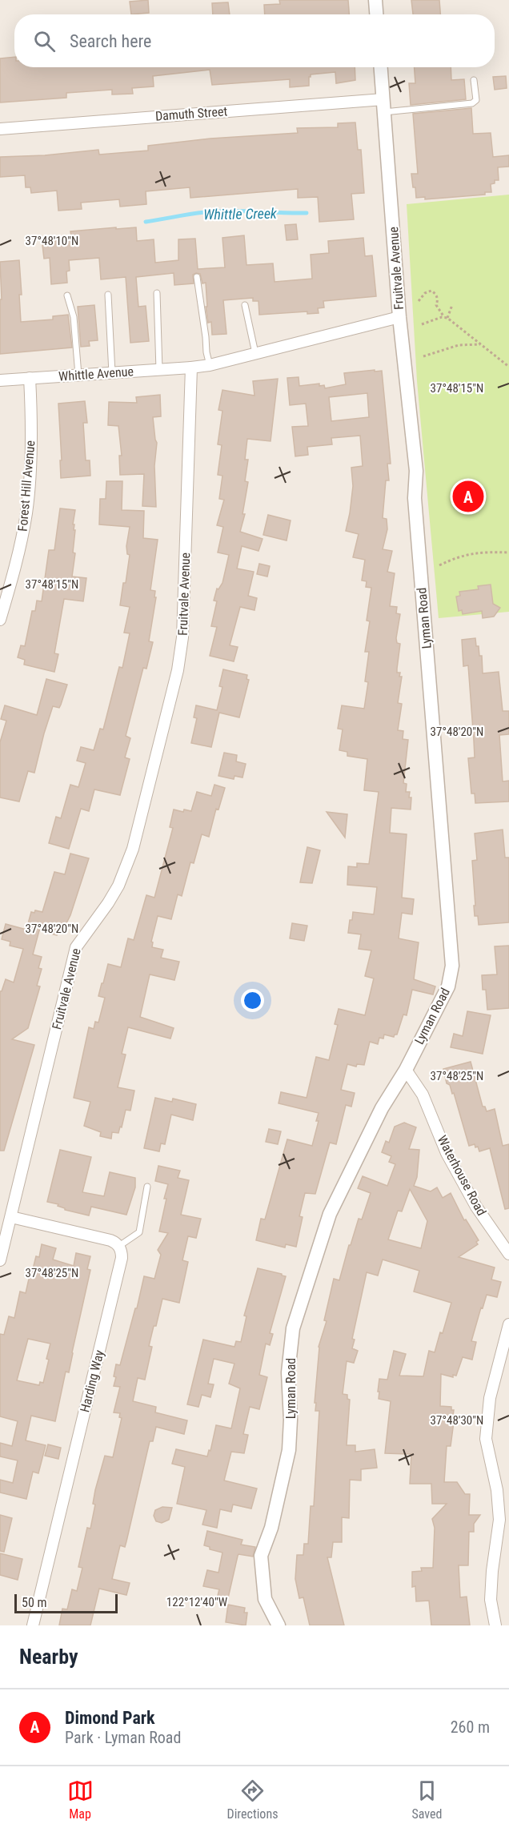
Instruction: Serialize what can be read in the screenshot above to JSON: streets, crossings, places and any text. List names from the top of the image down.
{
  "streets": {
    "street": [
      "Damuth Street",
      "Fruitvale Avenue",
      "Whittle Avenue",
      "Forest Hill Avenue",
      "Lyman Road",
      "Waterhouse Road",
      "Harding Way"
    ]
  },
  "crossings": [
    ["Damuth Street", "Fruitvale Avenue"],
    ["Fruitvale Avenue", "Whittle Avenue"],
    ["Fruitvale Avenue", "Lyman Road"],
    ["Whittle Avenue", "Forest Hill Avenue"],
    ["Lyman Road", "Waterhouse Road"]
  ],
  "water": ["Whittle Creek"],
  "scale_bar": "50 m",
  "page": {
    "search": "Search here",
    "pins": "A",
    "scale": "50 m",
    "heading": "Nearby",
    "list": [
      {
        "mark": "A",
        "name": "Dimond Park",
        "note": "Park · Lyman Road",
        "value": "260 m"
      }
    ],
    "nav": ["Map", "Directions", "Saved"]
  },
  "coordinates": [
    "37°48'10\"N",
    "37°48'15\"N",
    "37°48'20\"N",
    "37°48'25\"N",
    "37°48'30\"N",
    "122°12'40\"W"
  ]
}
